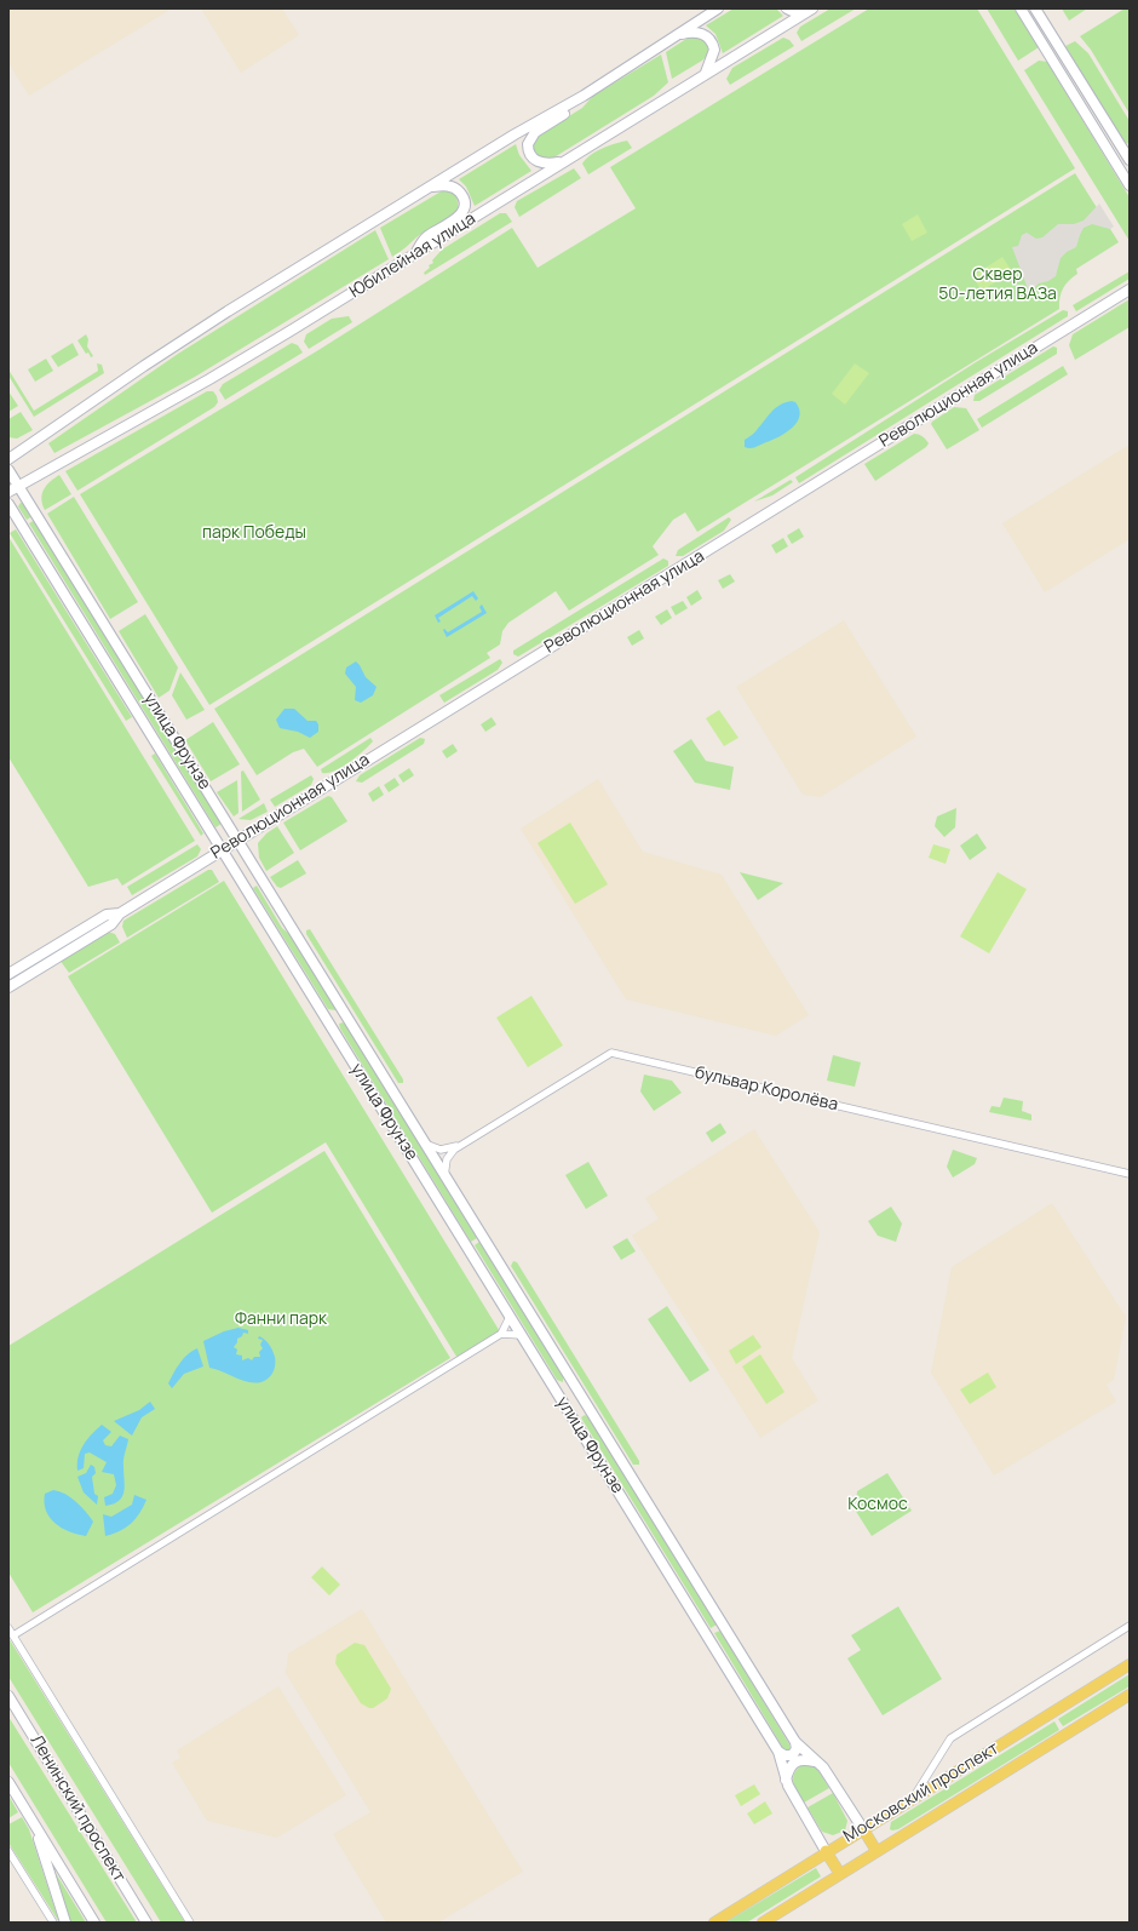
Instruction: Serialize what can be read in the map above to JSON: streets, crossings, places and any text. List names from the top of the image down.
{
  "streets": {
    "main road": [
      "Юбилейная улица",
      "Революционная улица",
      "улица Фрунзе",
      "Московский проспект",
      "Ленинский проспект"
    ],
    "street": ["бульвар Королёва"]
  },
  "crossings": [
    ["Юбилейная улица", "улица Фрунзе"],
    ["Революционная улица", "улица Фрунзе"],
    ["улица Фрунзе", "бульвар Королёва"],
    ["улица Фрунзе", "Московский проспект"]
  ],
  "parks": [
    "Сквер 50-летия ВАЗа",
    "парк Победы",
    "Фанни парк",
    "Космос"
  ]
}
